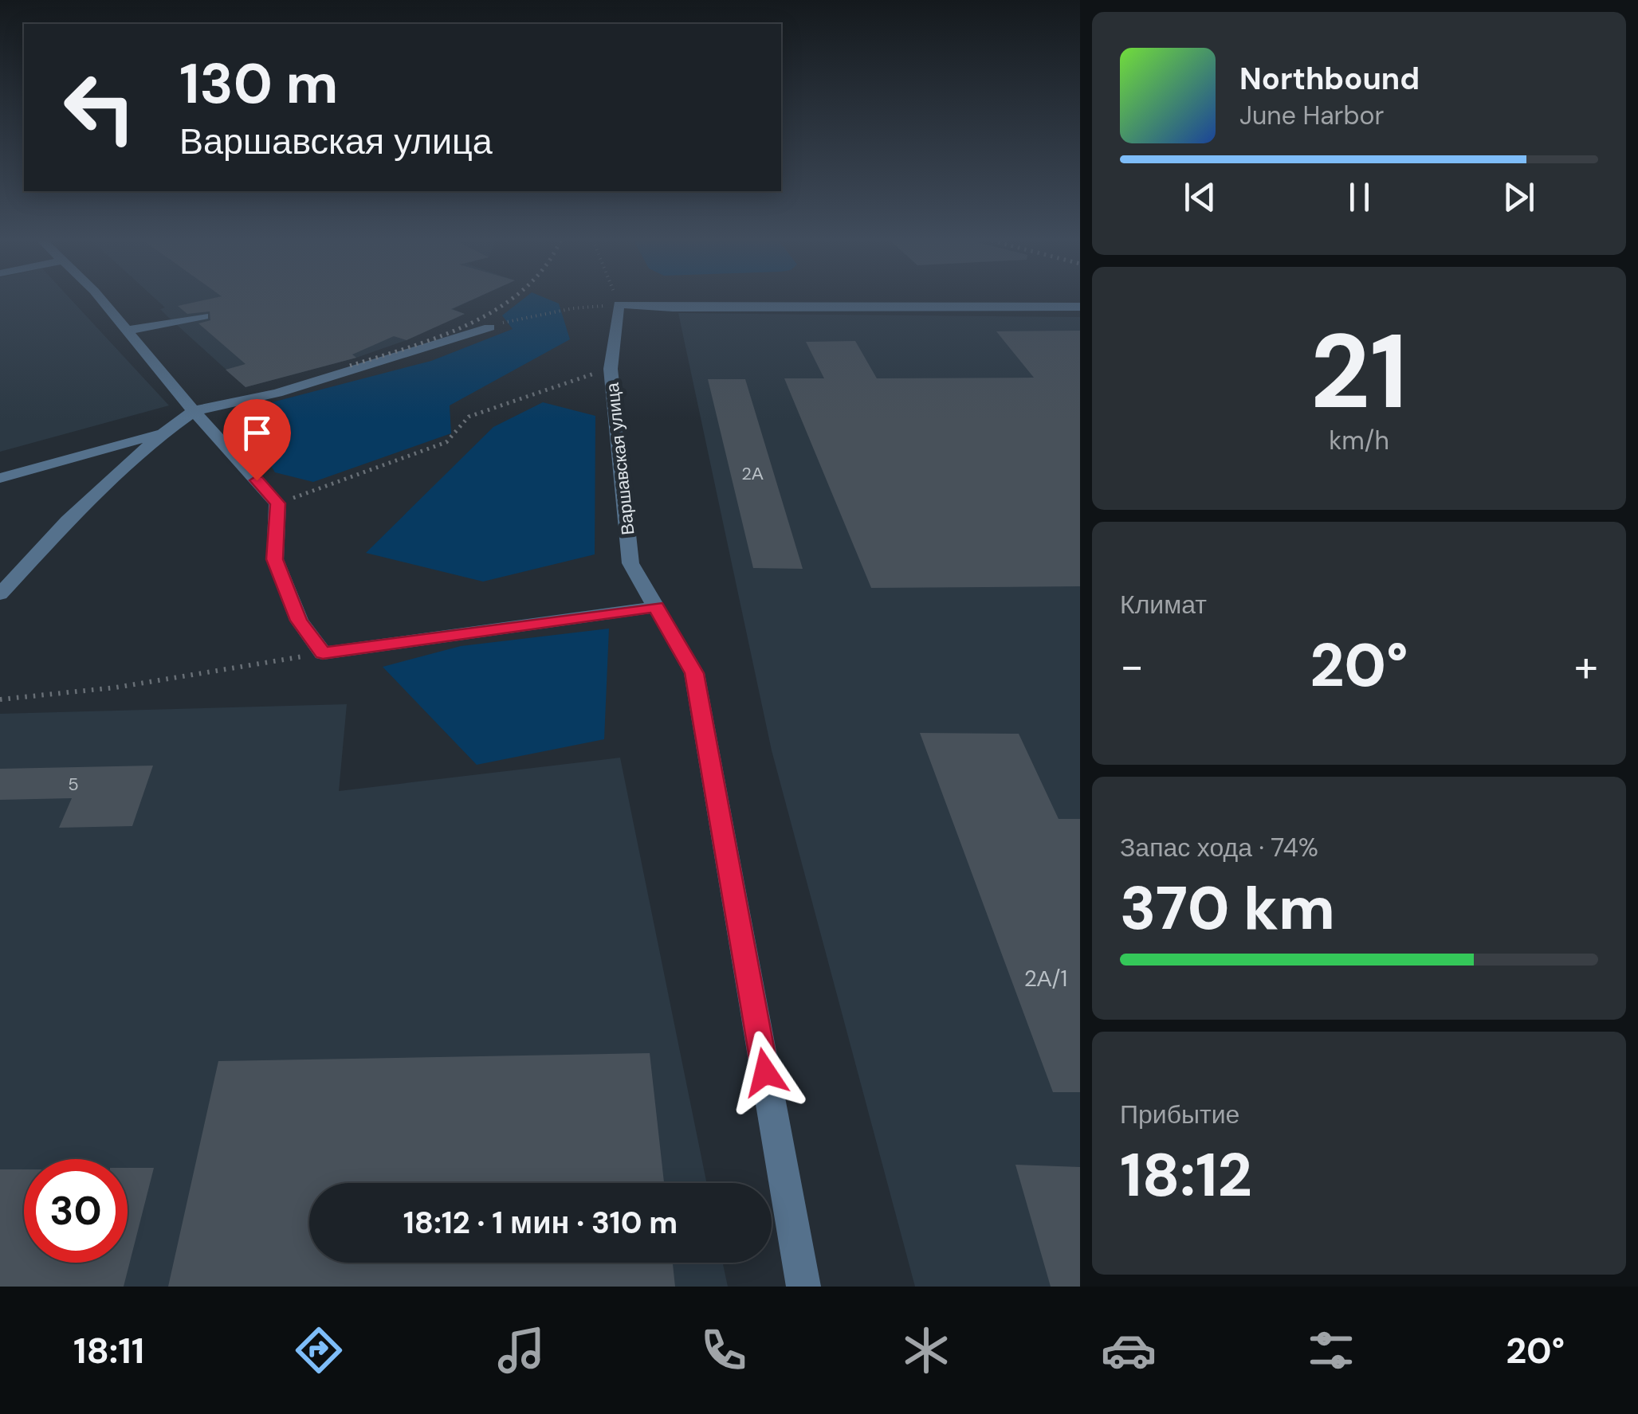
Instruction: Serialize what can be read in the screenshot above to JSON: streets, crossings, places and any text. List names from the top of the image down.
{
  "streets": {
    "street": ["Варшавская улица"]
  },
  "house_numbers": ["2А", "5", "2А/1"],
  "page": {
    "turn": ["130 m", "Варшавская улица"],
    "song": ["Northbound", "June Harbor"],
    "tile": [
      ["21", "km/h"],
      "Климат",
      ["Запас хода · 74%", "370 km"],
      ["Прибытие", "18:12"]
    ],
    "heat": ["−", "20°", "+"],
    "limit": "30",
    "trip": "18:12 · 1 мин · 310 m",
    "tabs": ["18:11", "20°"]
  }
}
